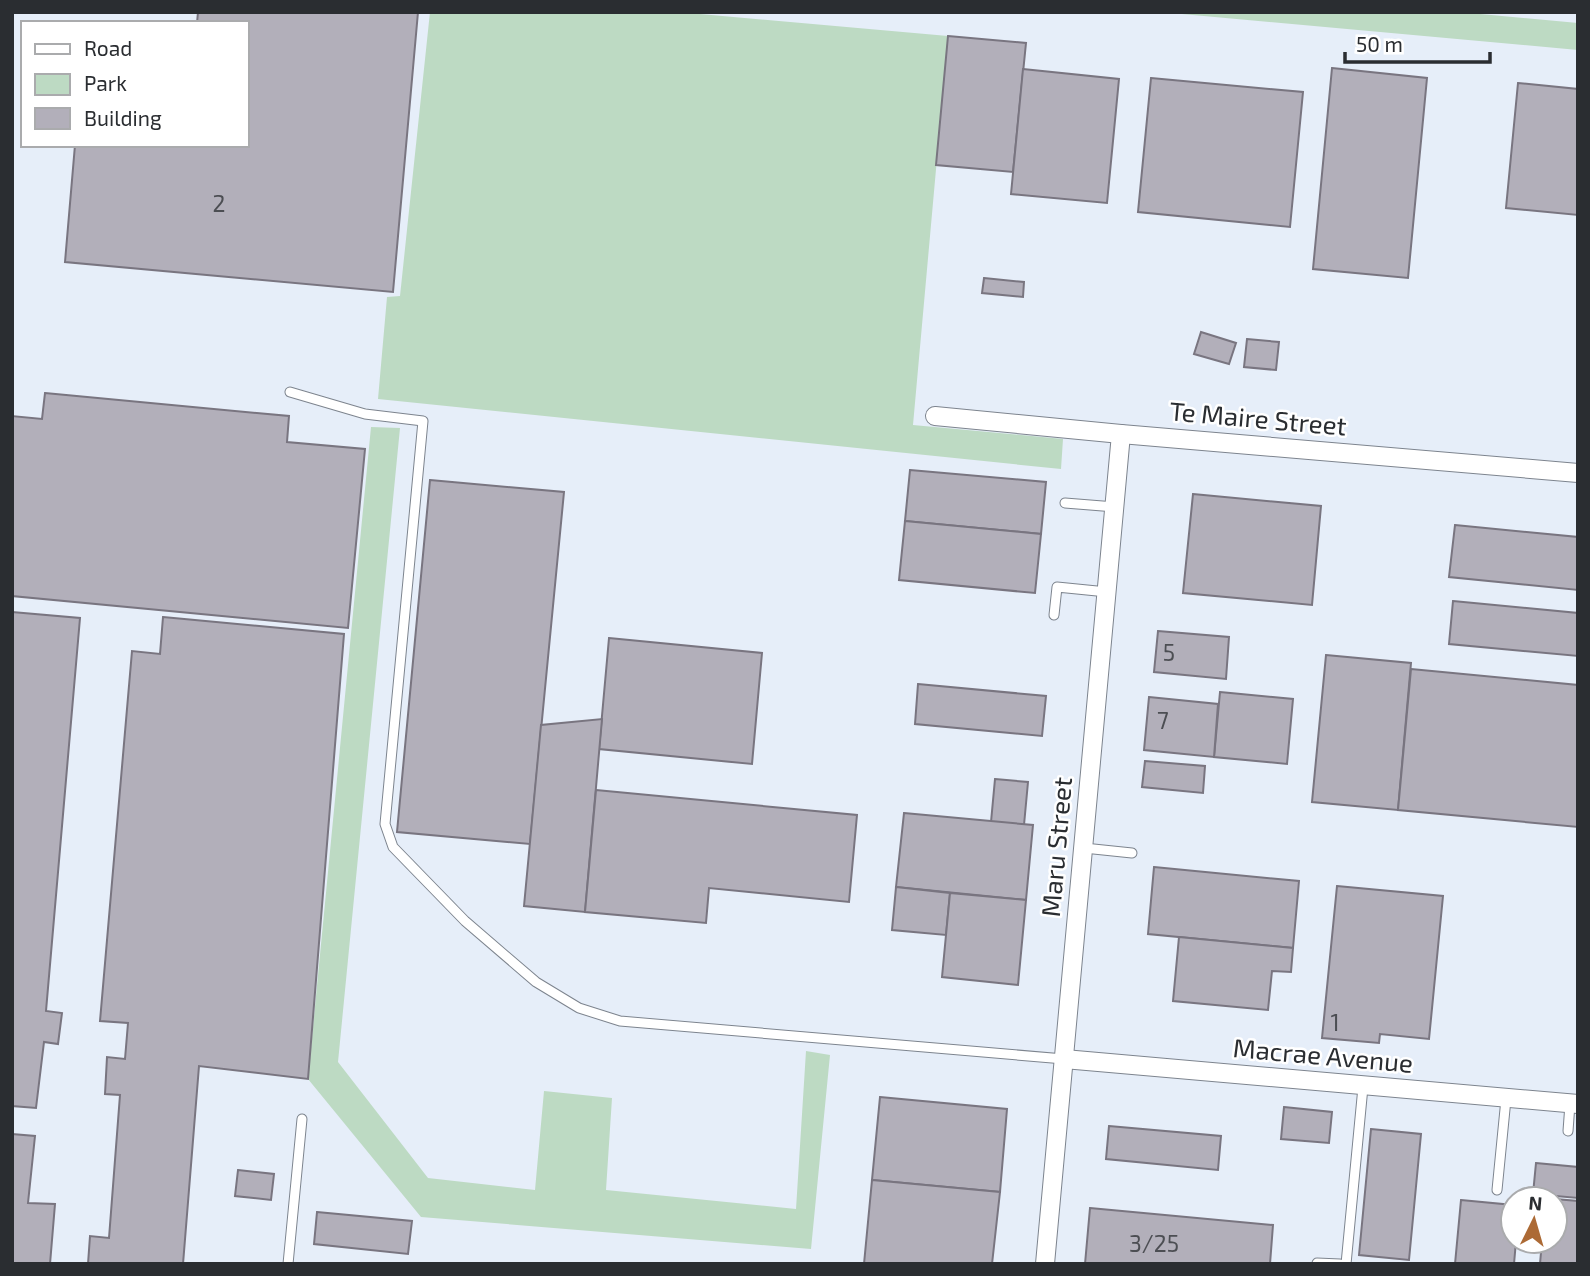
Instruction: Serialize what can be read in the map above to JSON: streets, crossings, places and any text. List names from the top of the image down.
{
  "streets": {
    "street": ["Te Maire Street", "Maru Street", "Macrae Avenue"]
  },
  "crossings": [
    ["Te Maire Street", "Maru Street"],
    ["Maru Street", "Macrae Avenue"]
  ],
  "house_numbers": [
    "2",
    "5",
    "7",
    "1",
    "3/25"
  ],
  "legend": ["Road", "Park", "Building"],
  "scale_bar": "50 m",
  "north": "top"
}
